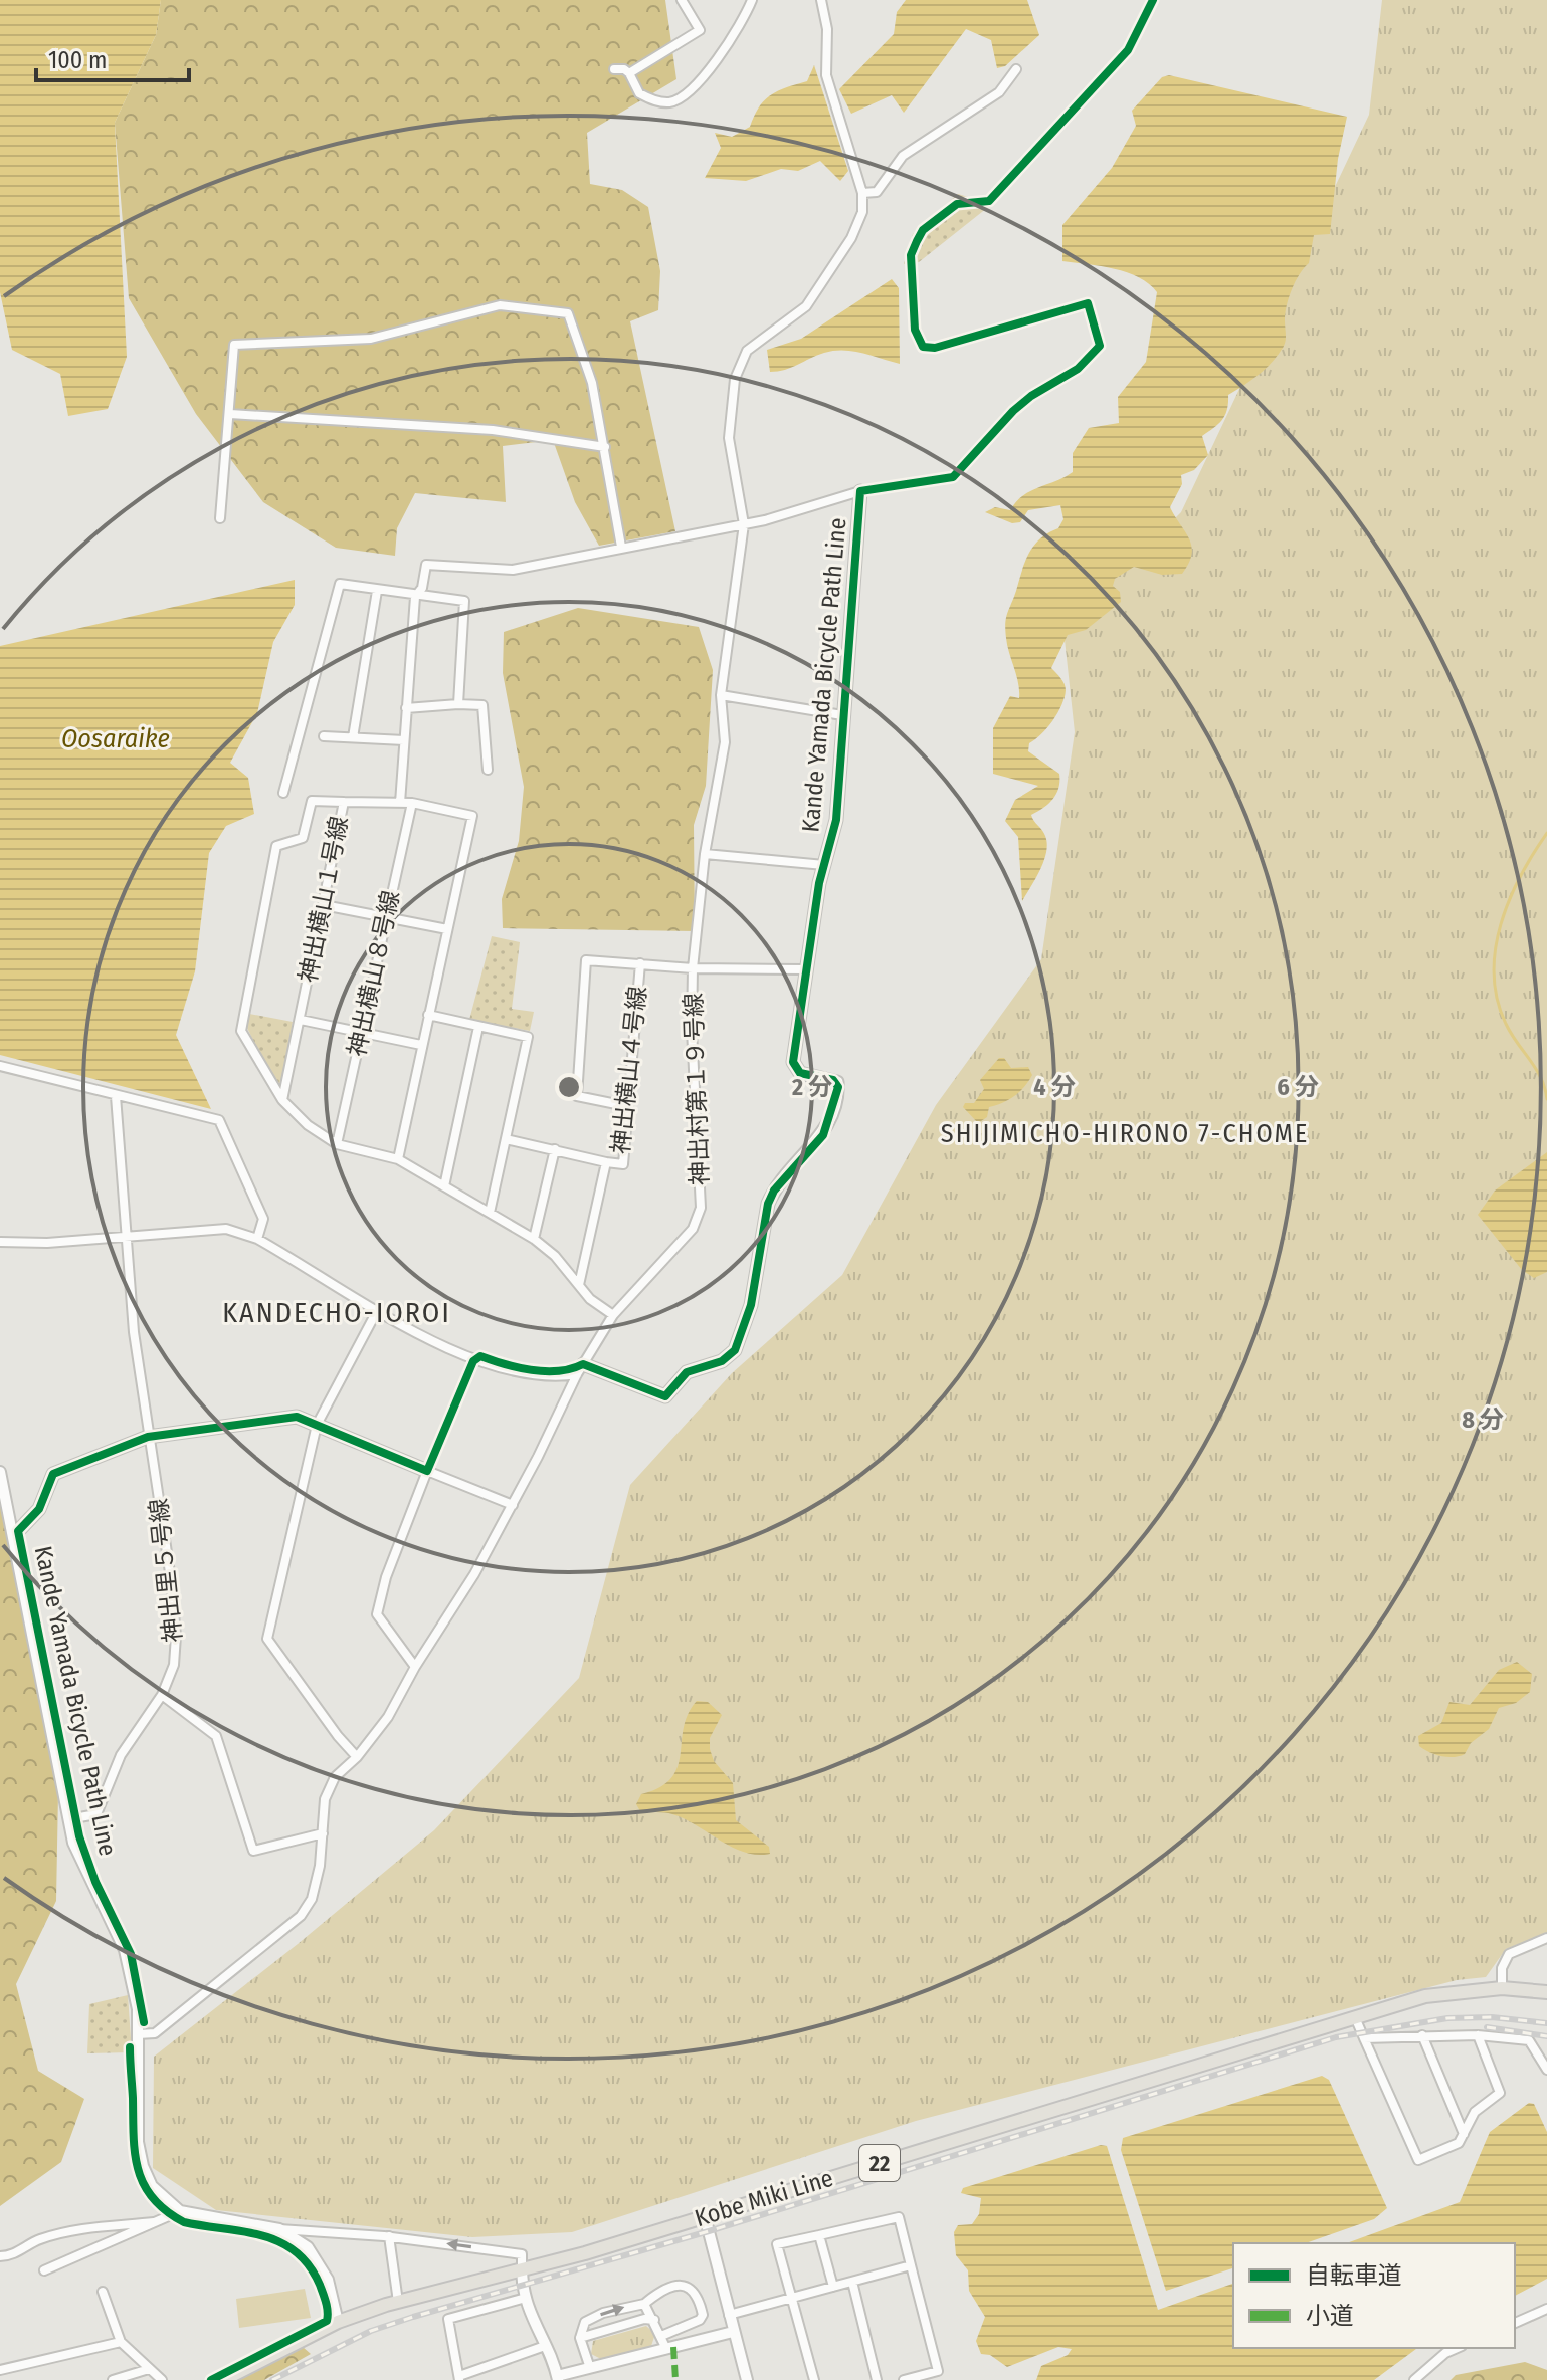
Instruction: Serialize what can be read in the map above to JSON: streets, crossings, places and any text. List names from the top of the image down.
{
  "streets": {
    "main road": ["Kande Yamada Bicycle Path Line", "22", "Kobe Miki Line"],
    "street": [
      "神出横山１号線",
      "神出横山８号線",
      "神出横山４号線",
      "神出村第１９号線",
      "神出里５号線"
    ]
  },
  "crossings": [
    ["Kande Yamada Bicycle Path Line", "神出村第１９号線"],
    ["Kande Yamada Bicycle Path Line", "神出里５号線"],
    ["神出横山１号線", "神出横山８号線"]
  ],
  "districts": ["SHIJIMICHO-HIRONO 7-CHOME", "KANDECHO-IOROI"],
  "water": ["Oosaraike"],
  "legend": ["自転車道", "小道"],
  "scale_bar": "100 m",
  "rings": [
    "2 分",
    "4 分",
    "6 分",
    "8 分"
  ]
}
